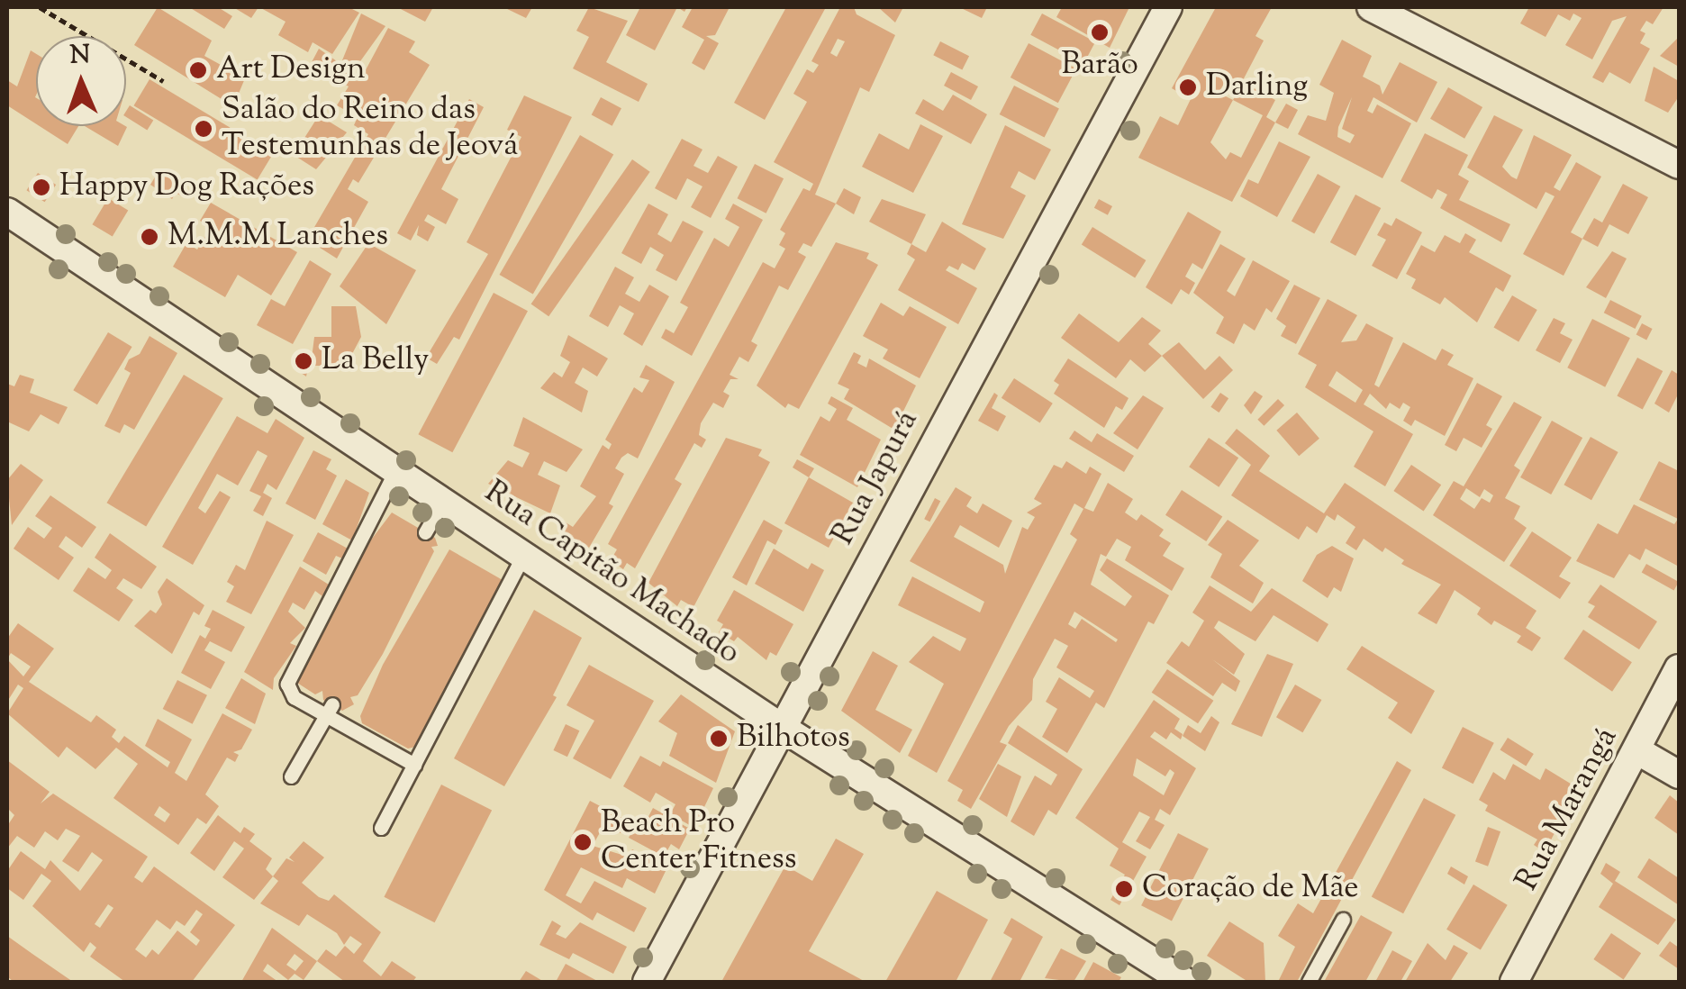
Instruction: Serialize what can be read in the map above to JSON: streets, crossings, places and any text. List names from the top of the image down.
{
  "streets": {
    "street": ["Rua Japurá", "Rua Capitão Machado", "Rua Marangá"]
  },
  "crossings": [
    ["Rua Japurá", "Rua Capitão Machado"]
  ],
  "places": [
    "Barão",
    "Art Design",
    "Darling",
    "Salão do Reino das Testemunhas de Jeová",
    "Happy Dog Rações",
    "M.M.M Lanches",
    "La Belly",
    "Bilhotos",
    "Beach Pro Center Fitness",
    "Coração de Mãe"
  ],
  "north": "top"
}
